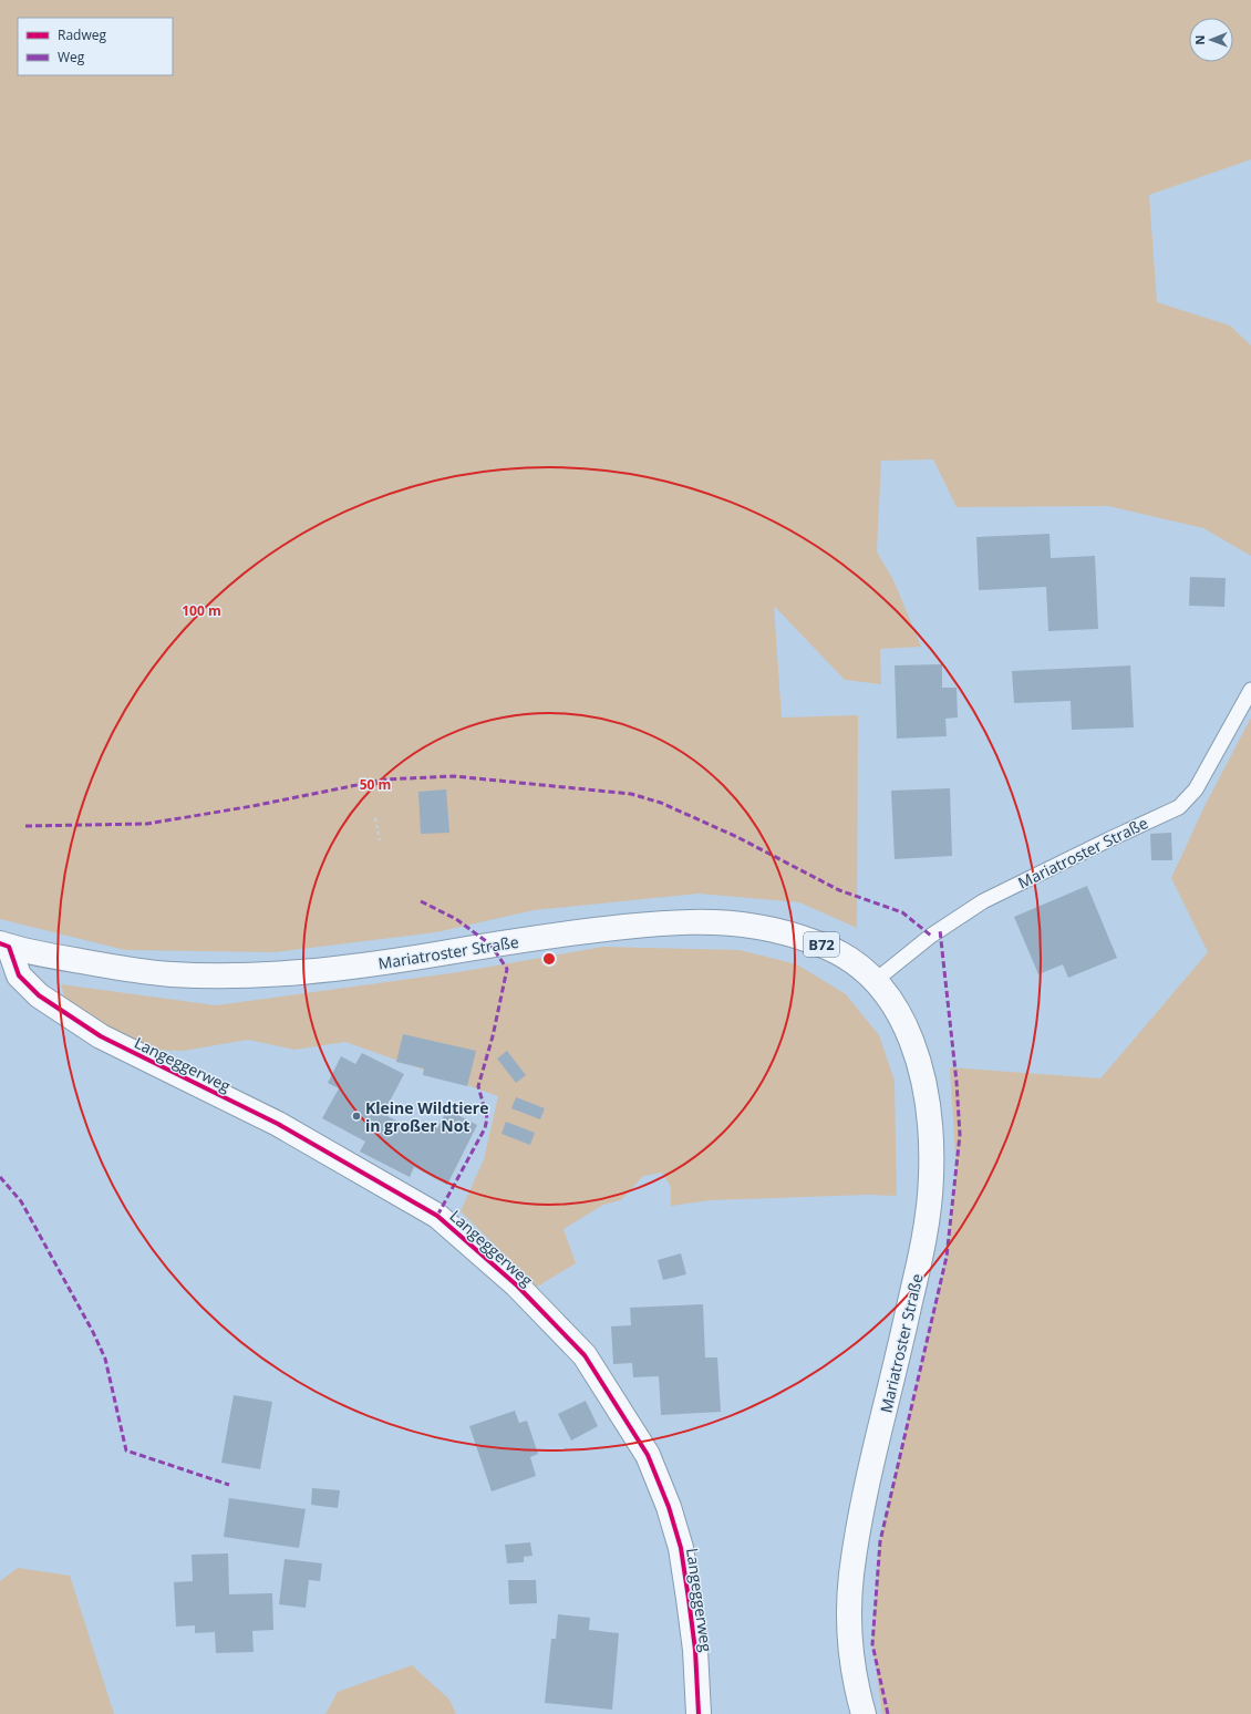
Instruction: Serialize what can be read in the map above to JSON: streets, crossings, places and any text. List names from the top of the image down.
{
  "streets": {
    "main road": ["Mariatroster Straße", "B72", "Langeggerweg"]
  },
  "crossings": [
    ["Mariatroster Straße", "Langeggerweg"]
  ],
  "places": ["Kleine Wildtiere in großer Not"],
  "legend": ["Radweg", "Weg"],
  "north": "left",
  "rings": ["100 m", "50 m"]
}
